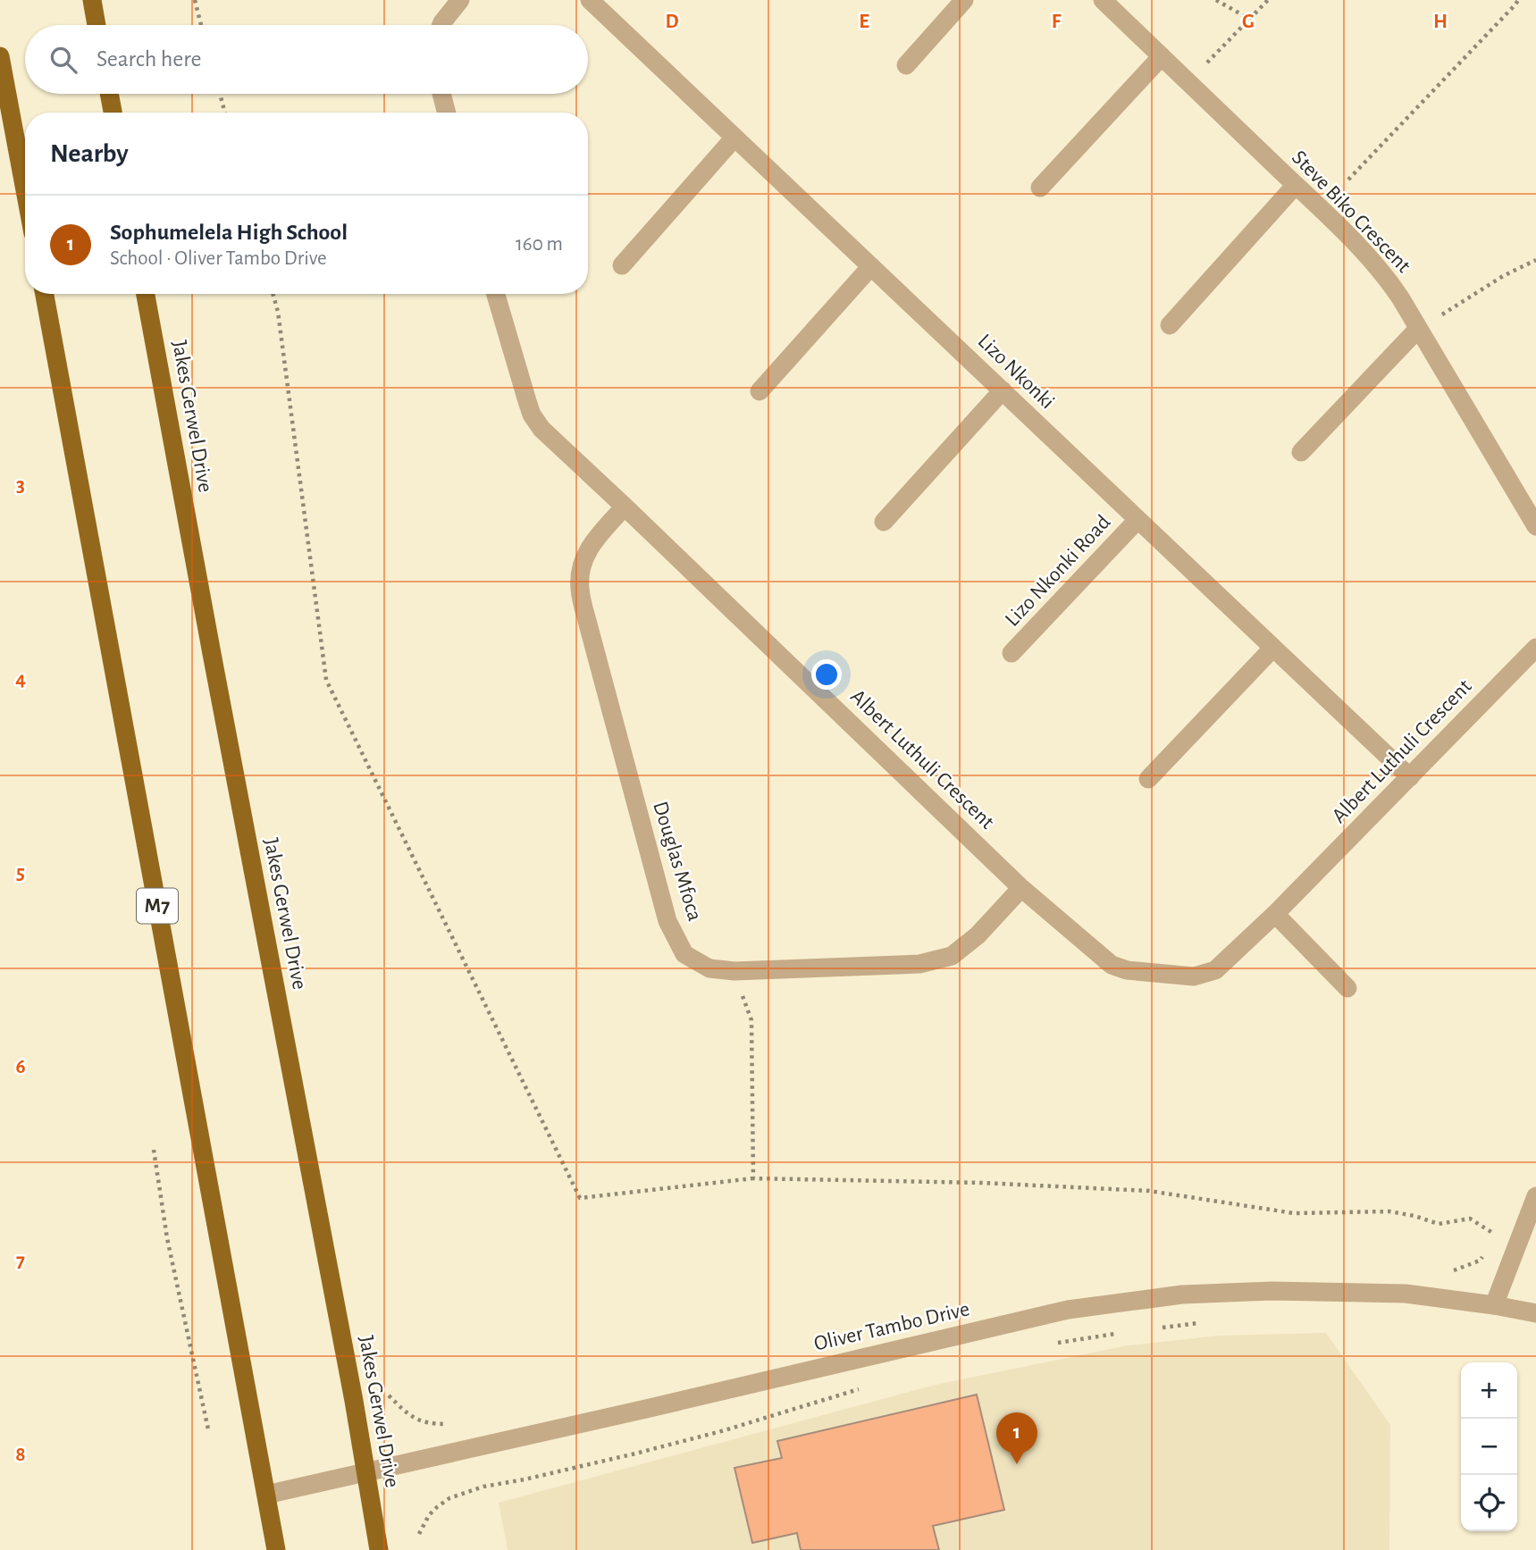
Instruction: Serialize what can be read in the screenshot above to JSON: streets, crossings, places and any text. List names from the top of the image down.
{
  "streets": {
    "highway": ["Jakes Gerwel Drive", "M7"],
    "street": [
      "Steve Biko Crescent",
      "Lizo Nkonki",
      "Lizo Nkonki Road",
      "Albert Luthuli Crescent",
      "Douglas Mfoca",
      "Oliver Tambo Drive"
    ]
  },
  "crossings": [
    ["Lizo Nkonki", "Lizo Nkonki Road"],
    ["Lizo Nkonki", "Albert Luthuli Crescent"],
    ["Jakes Gerwel Drive", "Oliver Tambo Drive"],
    ["Albert Luthuli Crescent", "Douglas Mfoca"],
    ["M7", "Oliver Tambo Drive"]
  ],
  "page": {
    "search": "Search here",
    "heading": "Nearby",
    "list": [
      {
        "mark": "1",
        "name": "Sophumelela High School",
        "note": "School · Oliver Tambo Drive",
        "value": "160 m"
      }
    ],
    "map_buttons": ["+", "−"],
    "pins": "1"
  },
  "grid": {
    "columns": [
      "D",
      "E",
      "F",
      "G",
      "H"
    ],
    "rows": [
      "3",
      "4",
      "5",
      "6",
      "7",
      "8"
    ]
  }
}
